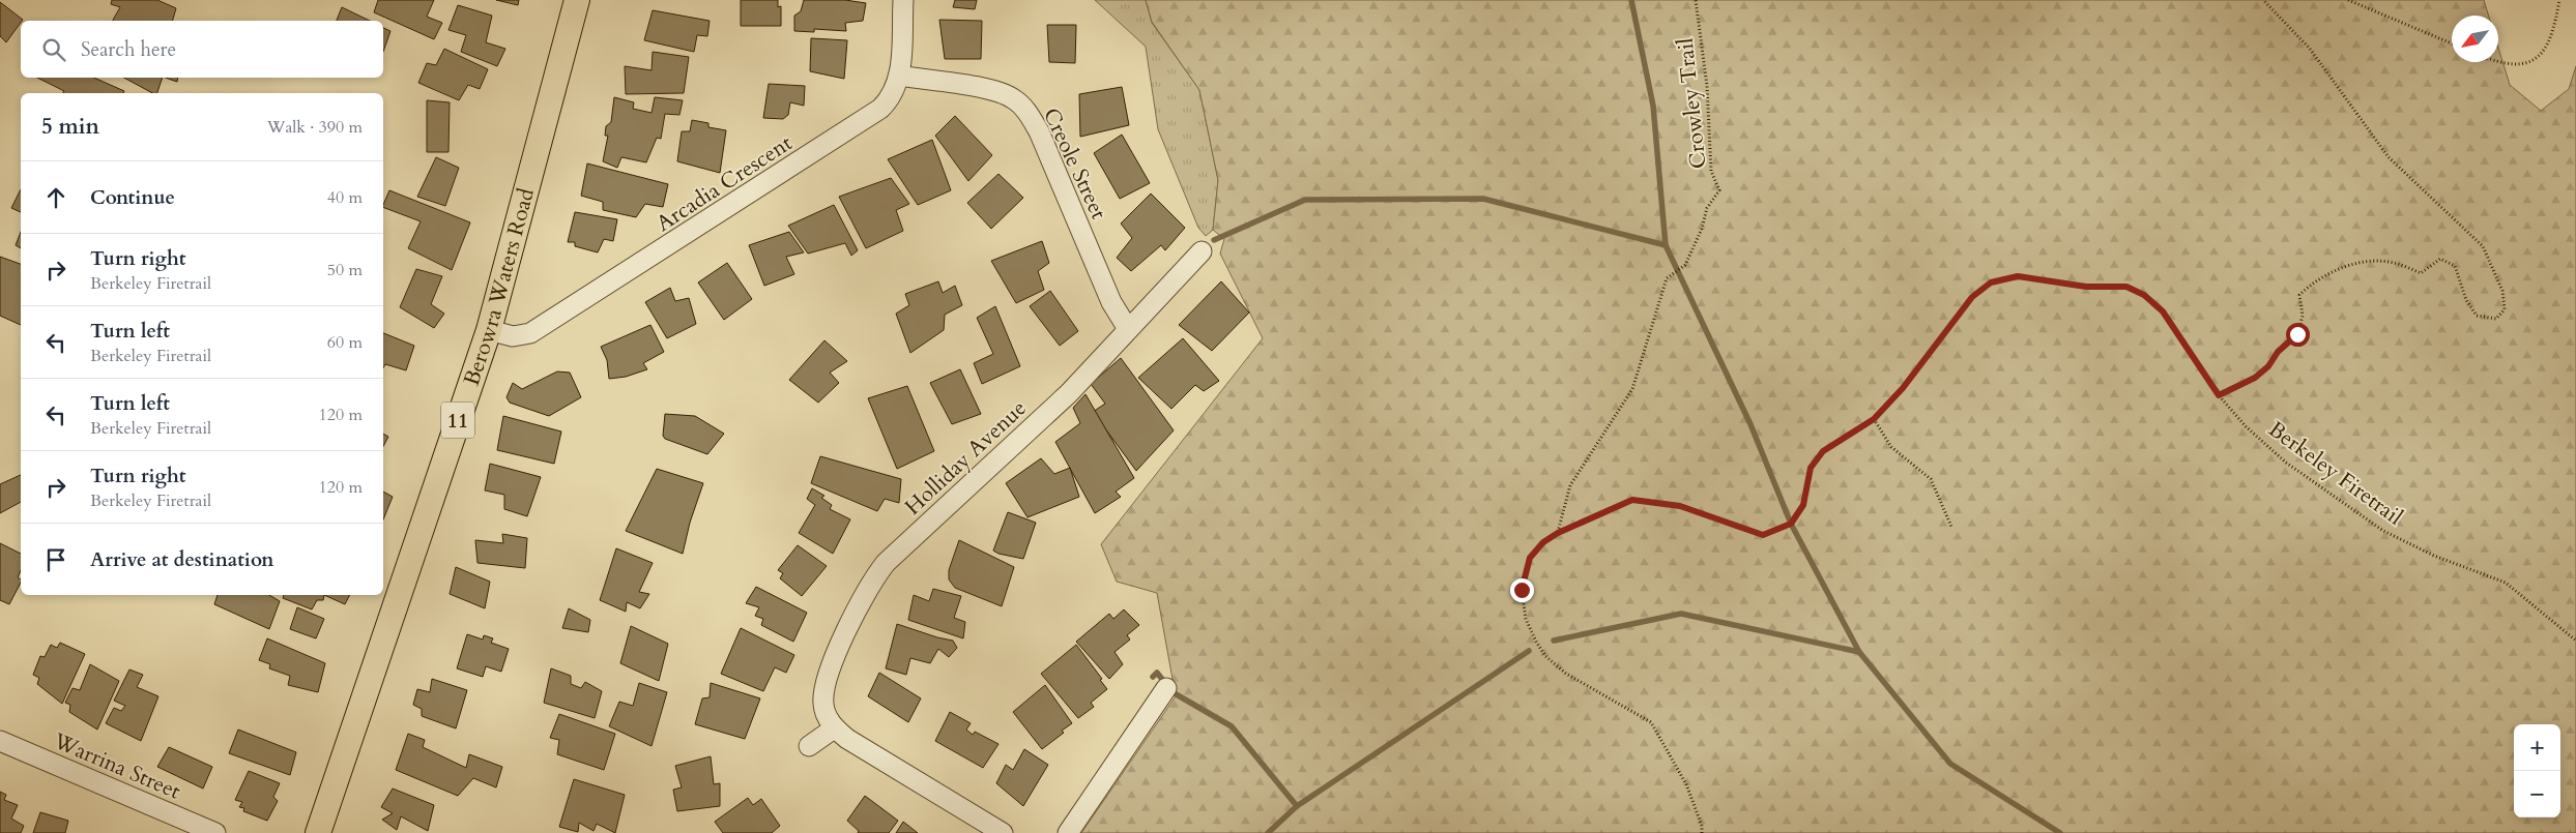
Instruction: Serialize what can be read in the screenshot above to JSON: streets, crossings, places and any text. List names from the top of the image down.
{
  "streets": {
    "main road": ["Berowra Waters Road", "11"],
    "street": [
      "Creole Street",
      "Arcadia Crescent",
      "Holliday Avenue",
      "Warrina Street"
    ],
    "path": ["Crowley Trail", "Berkeley Firetrail"]
  },
  "crossings": [
    ["Crowley Trail", "Berkeley Firetrail"],
    ["Creole Street", "Arcadia Crescent"],
    ["Creole Street", "Holliday Avenue"],
    ["Arcadia Crescent", "Berowra Waters Road"]
  ],
  "north": "bottom left",
  "page": {
    "search": "Search here",
    "heading": ["5 min", "Walk · 390 m"],
    "list": [
      ["Continue", "40 m"],
      ["Turn right", "Berkeley Firetrail", "50 m"],
      ["Turn left", "Berkeley Firetrail", "60 m"],
      ["Turn left", "Berkeley Firetrail", "120 m"],
      ["Turn right", "Berkeley Firetrail", "120 m"],
      "Arrive at destination"
    ],
    "map_buttons": ["+", "−"]
  }
}
